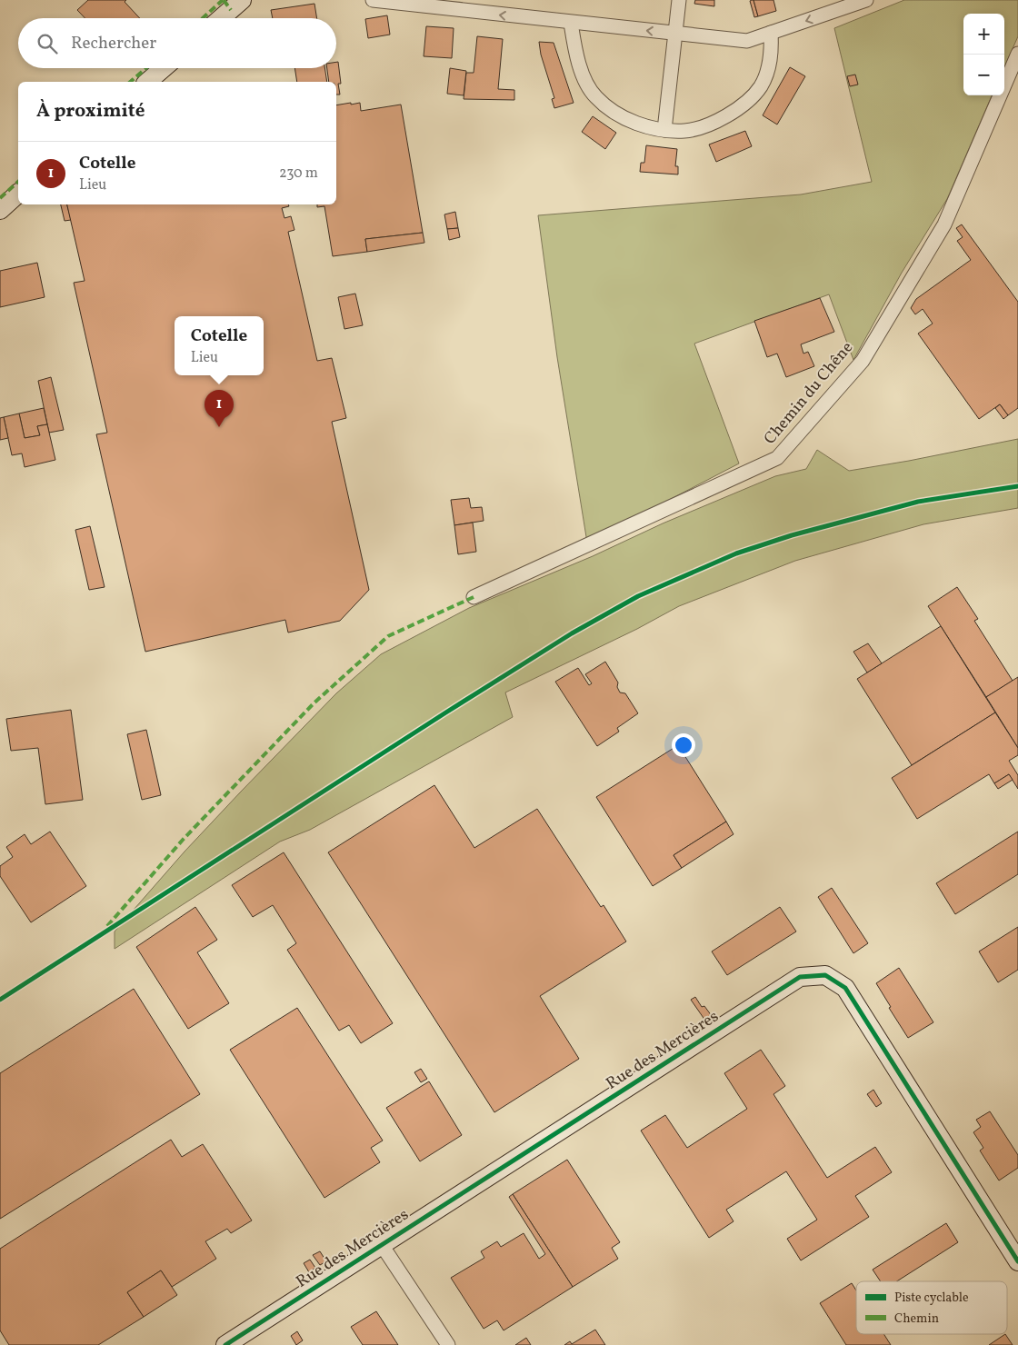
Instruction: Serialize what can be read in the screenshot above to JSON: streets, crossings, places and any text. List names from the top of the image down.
{
  "streets": {
    "street": ["Chemin du Chêne", "Rue des Mercières"]
  },
  "legend": ["Piste cyclable", "Chemin"],
  "page": {
    "map_buttons": ["+", "−"],
    "search": "Rechercher",
    "heading": "À proximité",
    "list": [
      {
        "mark": "1",
        "name": "Cotelle",
        "note": "Lieu",
        "value": "230 m"
      }
    ],
    "popup": ["Cotelle", "Lieu"],
    "pins": "1"
  }
}
